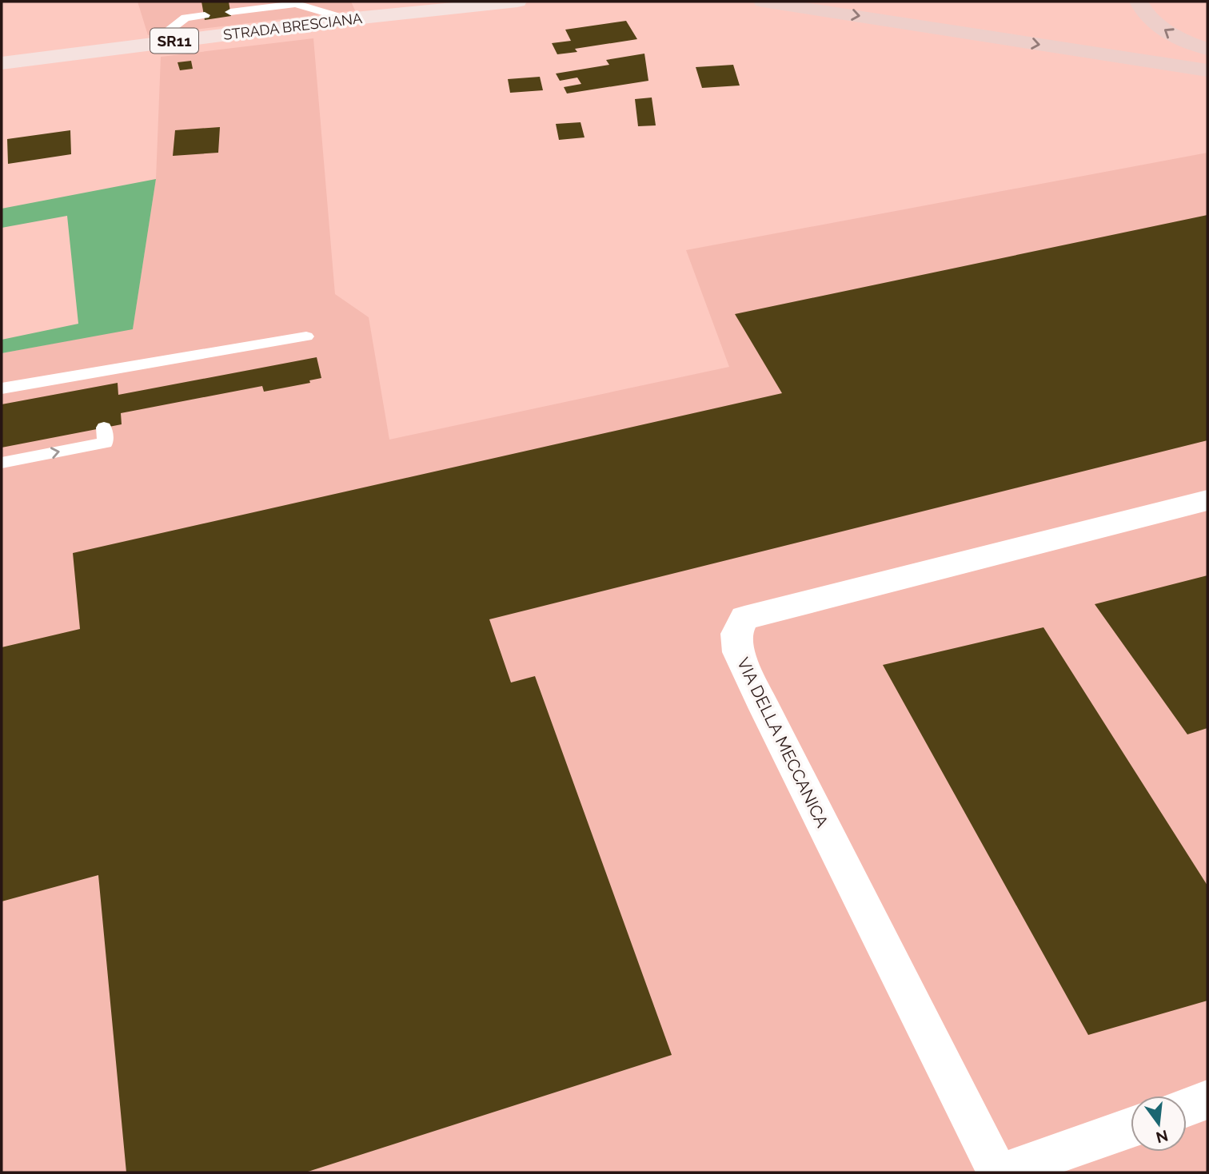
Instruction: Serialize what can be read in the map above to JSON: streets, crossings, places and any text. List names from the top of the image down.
{
  "streets": {
    "main road": ["STRADA BRESCIANA", "SR11"],
    "street": ["VIA DELLA MECCANICA"]
  },
  "north": "bottom"
}
